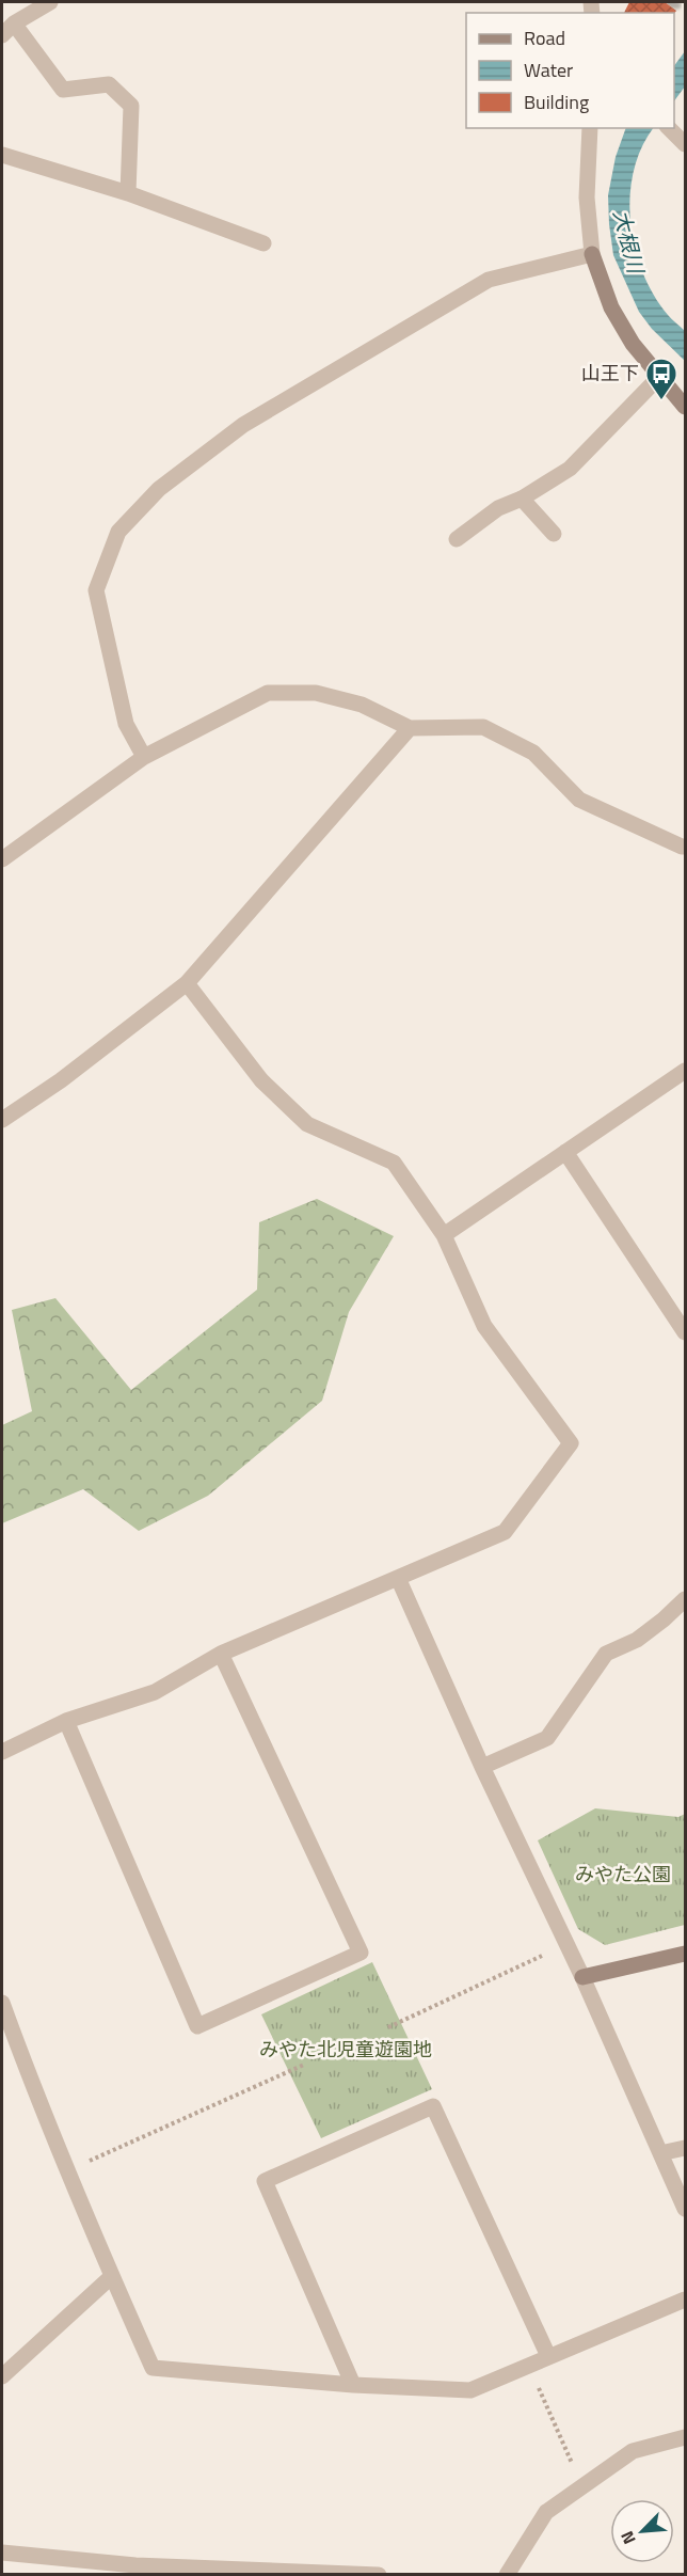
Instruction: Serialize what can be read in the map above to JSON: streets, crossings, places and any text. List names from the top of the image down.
{
  "water": ["大根川"],
  "parks": ["みやた公園", "みやた北児童遊園地"],
  "places": {
    "bus stop": ["山王下"]
  },
  "legend": ["Road", "Water", "Building"],
  "north": "bottom left"
}
